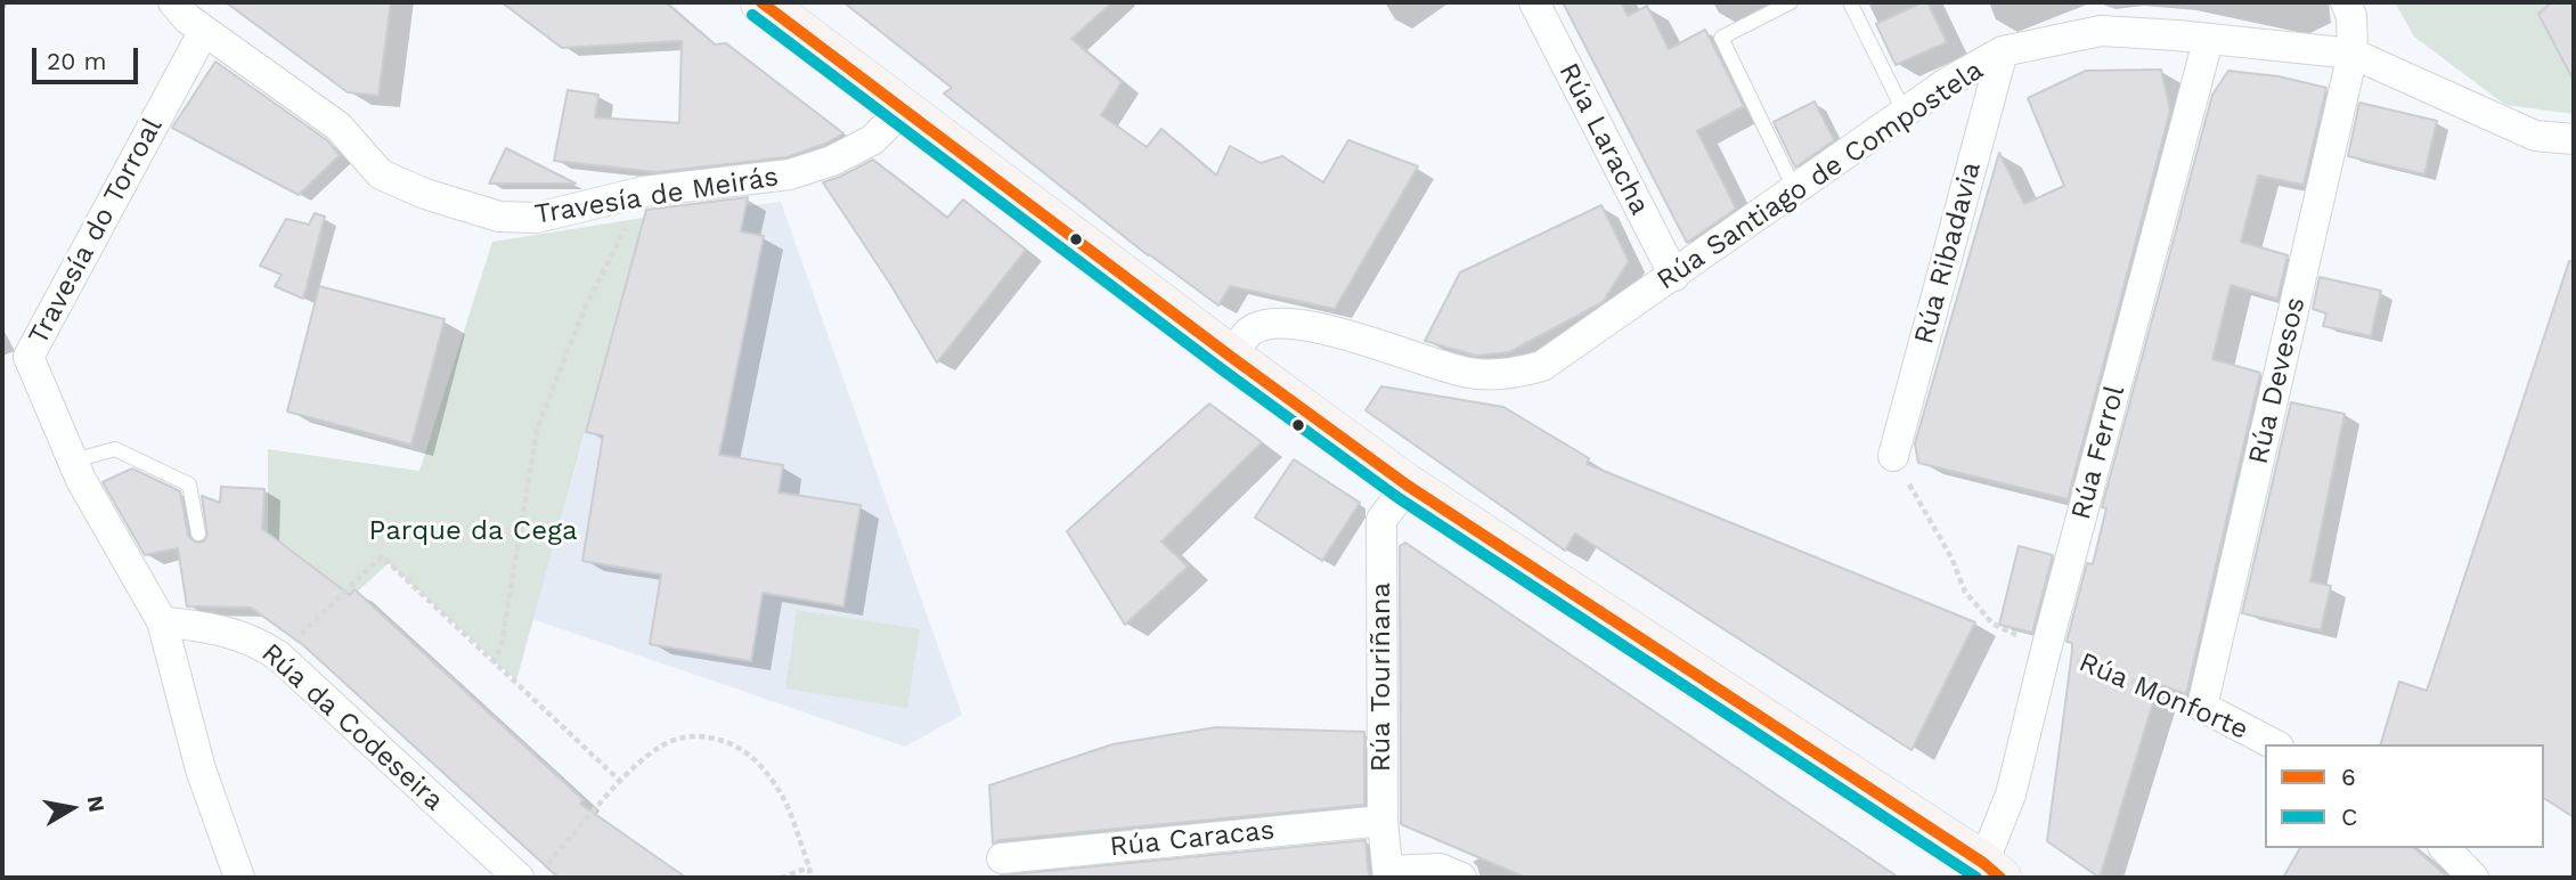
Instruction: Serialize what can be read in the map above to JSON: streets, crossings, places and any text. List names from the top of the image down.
{
  "streets": {
    "street": [
      "Rúa Laracha",
      "Rúa Santiago de Compostela",
      "Travesía de Meirás",
      "Travesía do Torroal",
      "Rúa Ribadavia",
      "Rúa Devesos",
      "Rúa Ferrol",
      "Rúa Touriñana",
      "Rúa Monforte",
      "Rúa da Codeseira",
      "Rúa Caracas"
    ]
  },
  "crossings": [
    ["Rúa Laracha", "Rúa Santiago de Compostela"],
    ["Rúa Santiago de Compostela", "Rúa Ribadavia"],
    ["Rúa Santiago de Compostela", "Rúa Devesos"],
    ["Rúa Santiago de Compostela", "Rúa Ferrol"],
    ["Travesía de Meirás", "Travesía do Torroal"],
    ["Travesía do Torroal", "Rúa da Codeseira"],
    ["Rúa Ribadavia", "Rúa Monforte"],
    ["Rúa Devesos", "Rúa Monforte"],
    ["Rúa Ferrol", "Rúa Monforte"],
    ["Rúa Touriñana", "Rúa Caracas"]
  ],
  "parks": ["Parque da Cega"],
  "lines": ["transit line 6", "transit line C"],
  "legend": ["6", "C"],
  "scale_bar": "20 m",
  "north": "right"
}
